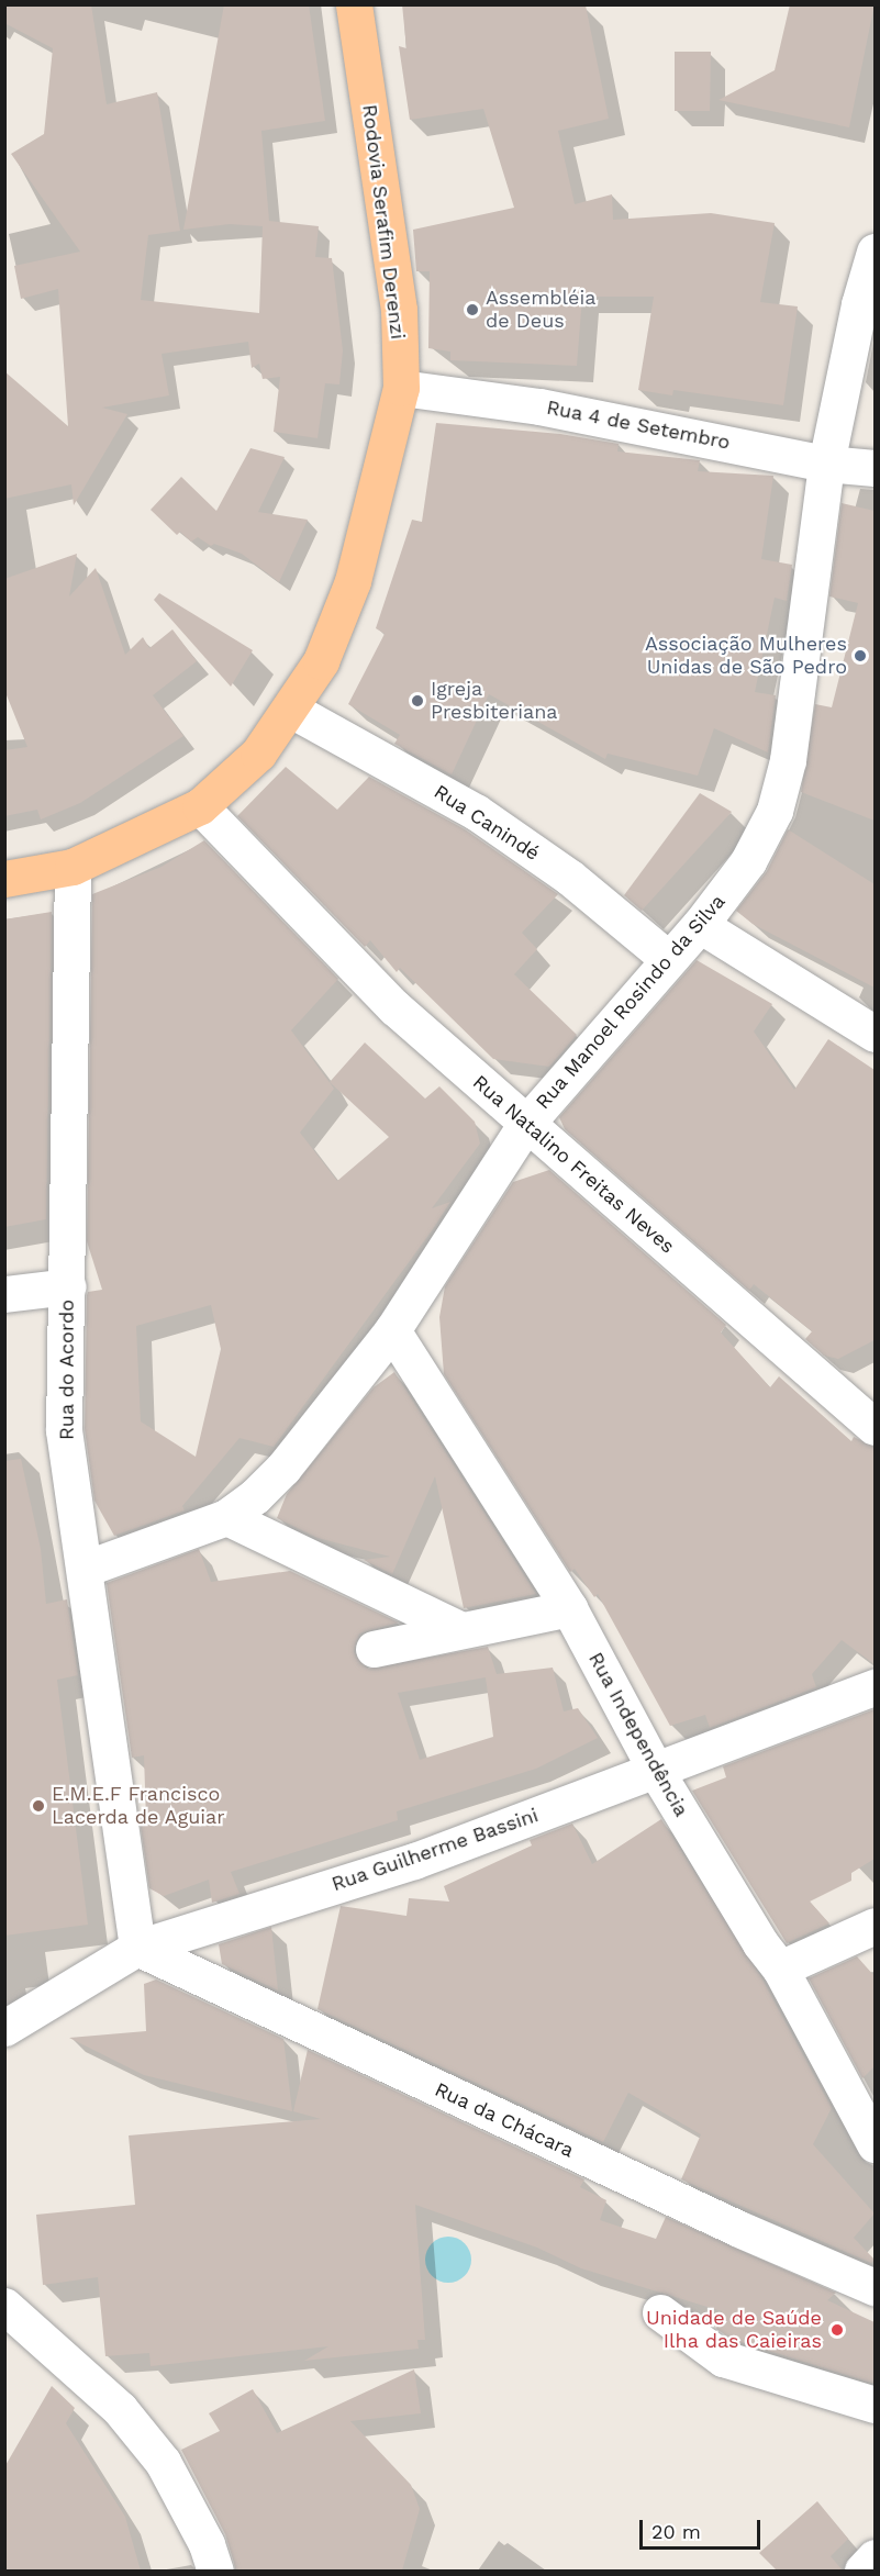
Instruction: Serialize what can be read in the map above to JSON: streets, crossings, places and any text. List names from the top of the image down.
{
  "streets": {
    "main road": ["Rodovia Serafim Derenzi"],
    "street": [
      "Rua 4 de Setembro",
      "Rua Canindé",
      "Rua Manoel Rosindo da Silva",
      "Rua Natalino Freitas Neves",
      "Rua do Acordo",
      "Rua Independência",
      "Rua Guilherme Bassini",
      "Rua da Chácara"
    ]
  },
  "crossings": [
    ["Rodovia Serafim Derenzi", "Rua 4 de Setembro"],
    ["Rodovia Serafim Derenzi", "Rua Canindé"],
    ["Rodovia Serafim Derenzi", "Rua Natalino Freitas Neves"],
    ["Rodovia Serafim Derenzi", "Rua do Acordo"],
    ["Rua 4 de Setembro", "Rua Manoel Rosindo da Silva"],
    ["Rua Canindé", "Rua Manoel Rosindo da Silva"],
    ["Rua Manoel Rosindo da Silva", "Rua Natalino Freitas Neves"],
    ["Rua Manoel Rosindo da Silva", "Rua do Acordo"],
    ["Rua Manoel Rosindo da Silva", "Rua Independência"],
    ["Rua do Acordo", "Rua Guilherme Bassini"],
    ["Rua do Acordo", "Rua da Chácara"],
    ["Rua Independência", "Rua Guilherme Bassini"],
    ["Rua Guilherme Bassini", "Rua da Chácara"]
  ],
  "places": [
    "Assembléia de Deus",
    "Associação Mulheres Unidas de São Pedro",
    "Igreja Presbiteriana",
    "E.M.E.F Francisco Lacerda de Aguiar",
    "Unidade de Saúde Ilha das Caieiras"
  ],
  "scale_bar": "20 m"
}
